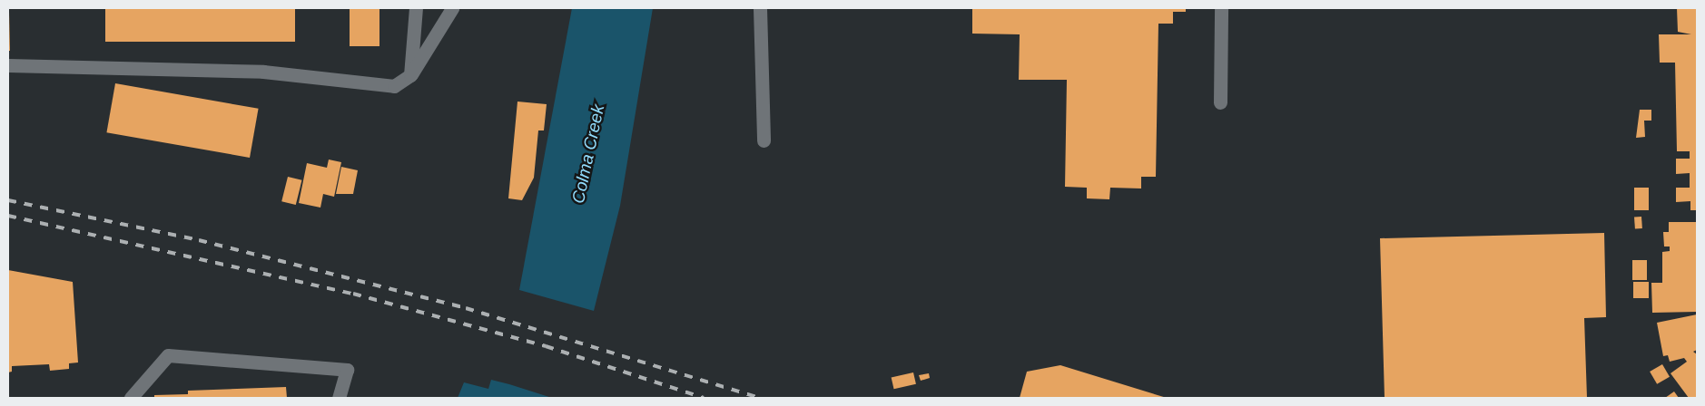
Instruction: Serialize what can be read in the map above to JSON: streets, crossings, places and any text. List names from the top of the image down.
{
  "water": ["Colma Creek"]
}
